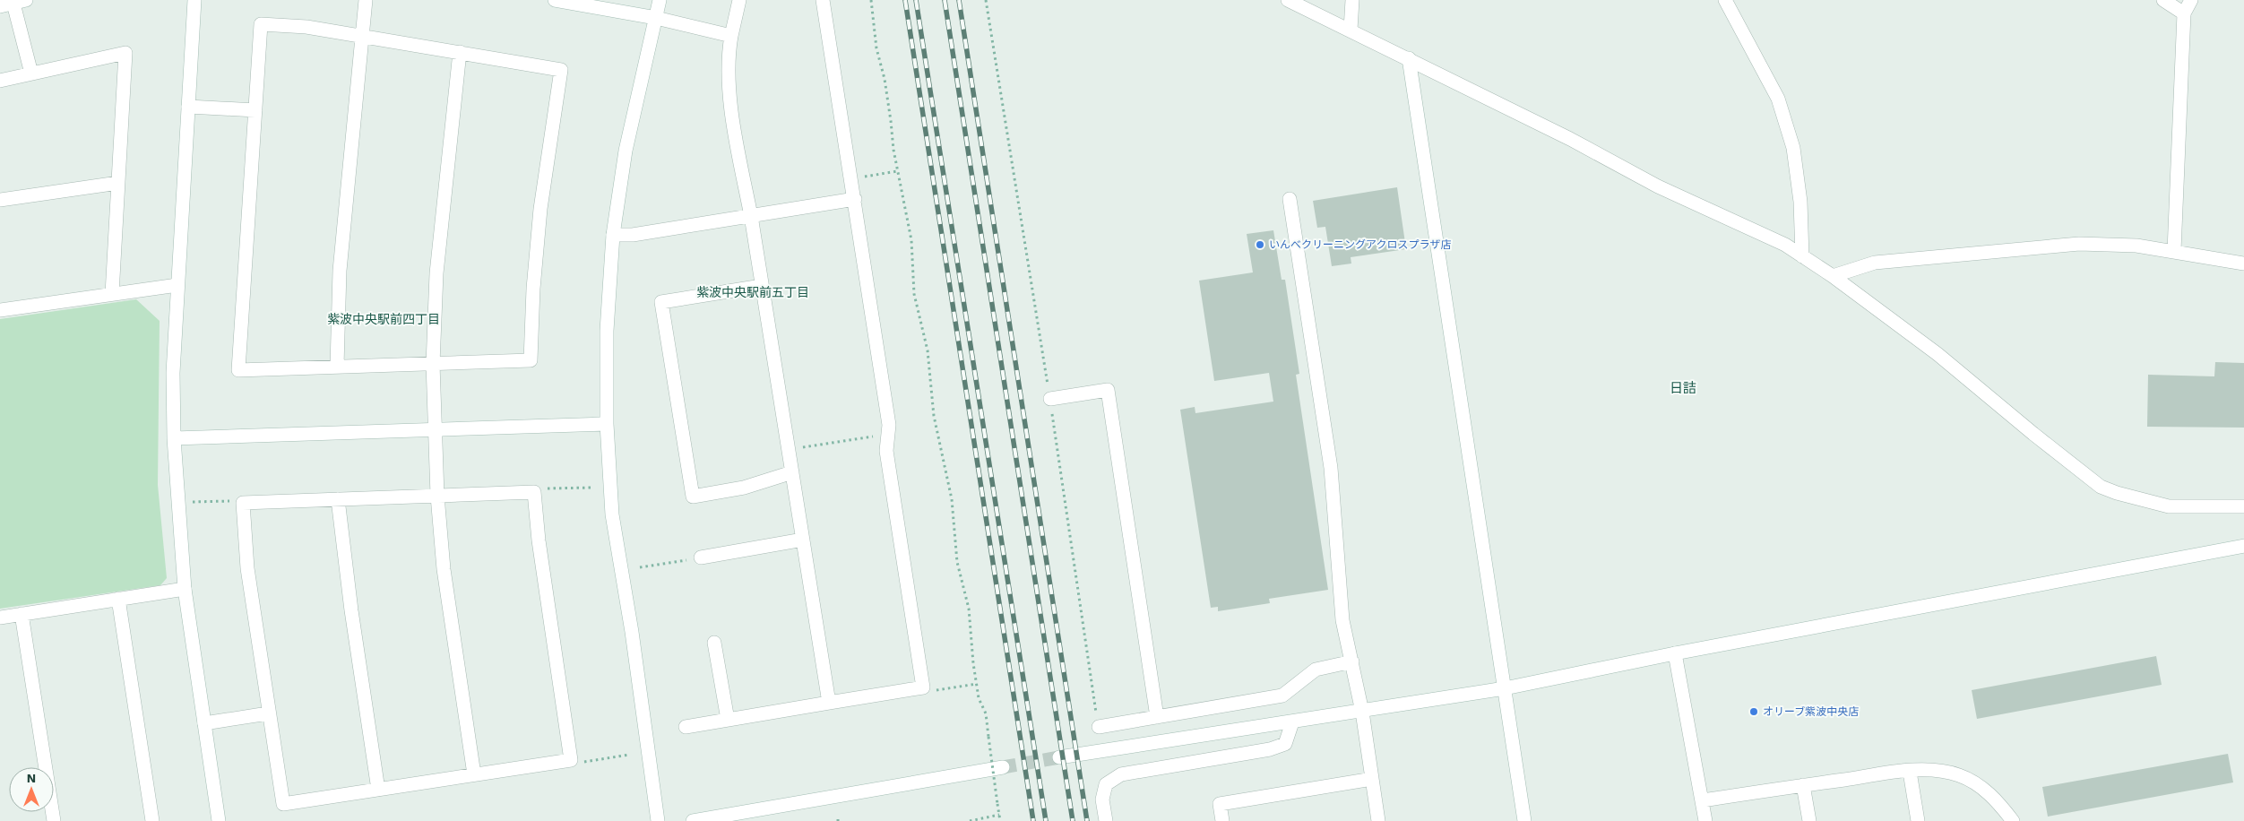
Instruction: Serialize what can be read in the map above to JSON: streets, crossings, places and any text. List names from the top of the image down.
{
  "districts": ["紫波中央駅前五丁目", "紫波中央駅前四丁目", "日詰"],
  "places": ["いんべクリーニングアクロスプラザ店", "オリーブ紫波中央店"],
  "north": "top"
}
